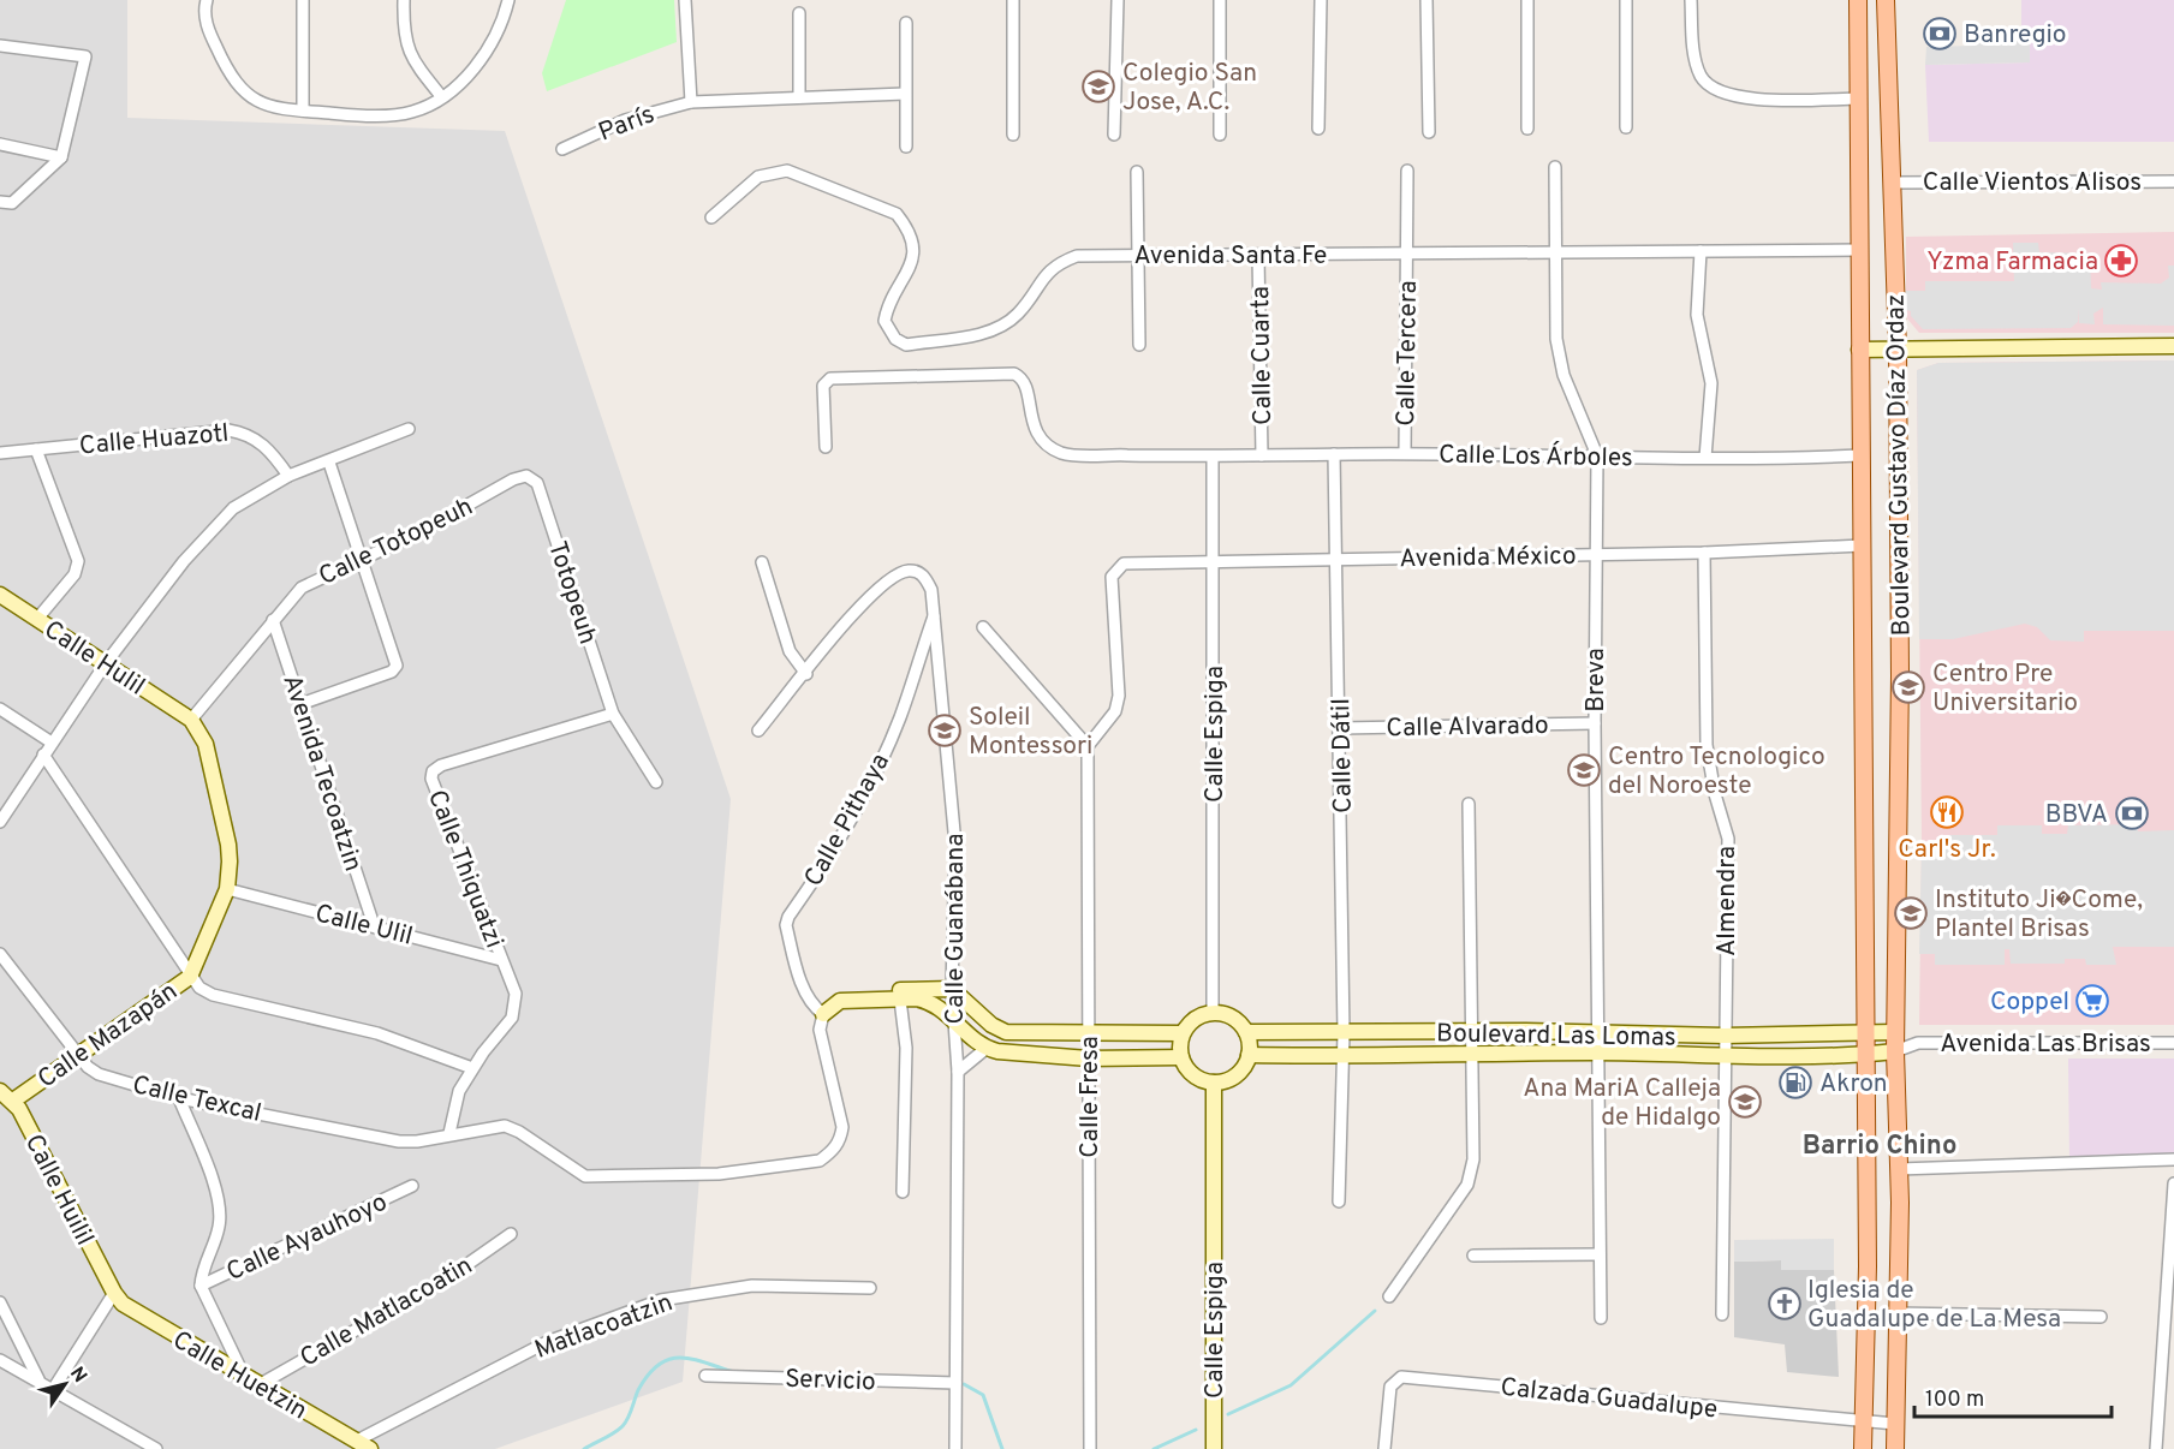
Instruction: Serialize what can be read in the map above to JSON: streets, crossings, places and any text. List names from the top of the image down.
{
  "streets": {
    "main road": ["Boulevard Gustavo Díaz Ordaz"],
    "street": [
      "París",
      "Calle Vientos Alisos",
      "Avenida Santa Fe",
      "Calle Tercera",
      "Calle Cuarta",
      "Calle Huazotl",
      "Calle Los Árboles",
      "Calle Totopeuh",
      "Avenida México",
      "Totopeuh",
      "Calle Hulil",
      "Breva",
      "Calle Alvarado",
      "Calle Espiga",
      "Calle Dátil",
      "Avenida Tecoatzin",
      "Calle Pithaya",
      "Calle Thiquatzi",
      "Almendra",
      "Calle Ulil",
      "Calle Guanábana",
      "Calle Mazapán",
      "Boulevard Las Lomas",
      "Avenida Las Brisas",
      "Calle Fresa",
      "Calle Texcal",
      "Calle Huilil",
      "Calle Ayauhoyo",
      "Calle Matlacoatin",
      "Matlacoatzin",
      "Calle Huetzin",
      "Servicio",
      "Calzada Guadalupe"
    ]
  },
  "crossings": [
    ["Calle Vientos Alisos", "Boulevard Gustavo Díaz Ordaz"],
    ["Avenida Santa Fe", "Calle Tercera"],
    ["Avenida Santa Fe", "Calle Cuarta"],
    ["Avenida Santa Fe", "Boulevard Gustavo Díaz Ordaz"],
    ["Calle Tercera", "Calle Los Árboles"],
    ["Calle Cuarta", "Calle Los Árboles"],
    ["Calle Los Árboles", "Boulevard Gustavo Díaz Ordaz"],
    ["Calle Los Árboles", "Breva"],
    ["Calle Los Árboles", "Calle Espiga"],
    ["Calle Los Árboles", "Calle Dátil"],
    ["Boulevard Gustavo Díaz Ordaz", "Avenida México"],
    ["Boulevard Gustavo Díaz Ordaz", "Boulevard Las Lomas"],
    ["Boulevard Gustavo Díaz Ordaz", "Avenida Las Brisas"],
    ["Boulevard Gustavo Díaz Ordaz", "Calzada Guadalupe"],
    ["Calle Totopeuh", "Totopeuh"],
    ["Calle Totopeuh", "Calle Hulil"],
    ["Calle Totopeuh", "Avenida Tecoatzin"],
    ["Calle Totopeuh", "Calle Mazapán"],
    ["Avenida México", "Breva"],
    ["Avenida México", "Calle Espiga"],
    ["Avenida México", "Calle Dátil"],
    ["Avenida México", "Almendra"],
    ["Avenida México", "Calle Fresa"],
    ["Totopeuh", "Calle Thiquatzi"],
    ["Calle Hulil", "Calle Mazapán"],
    ["Breva", "Calle Alvarado"],
    ["Breva", "Boulevard Las Lomas"],
    ["Calle Alvarado", "Calle Dátil"],
    ["Calle Espiga", "Boulevard Las Lomas"],
    ["Calle Dátil", "Boulevard Las Lomas"],
    ["Avenida Tecoatzin", "Calle Ulil"],
    ["Calle Pithaya", "Calle Guanábana"],
    ["Calle Pithaya", "Calle Texcal"],
    ["Calle Thiquatzi", "Calle Ulil"],
    ["Calle Thiquatzi", "Calle Texcal"],
    ["Almendra", "Boulevard Las Lomas"],
    ["Calle Ulil", "Calle Mazapán"],
    ["Calle Guanábana", "Servicio"],
    ["Calle Mazapán", "Calle Texcal"],
    ["Calle Mazapán", "Calle Huilil"],
    ["Boulevard Las Lomas", "Avenida Las Brisas"],
    ["Calle Huilil", "Calle Huetzin"],
    ["Calle Matlacoatin", "Calle Huetzin"],
    ["Matlacoatzin", "Calle Huetzin"]
  ],
  "districts": ["Barrio Chino"],
  "places": {
    "bank": ["Banregio", "BBVA"],
    "school or university": [
      "Colegio San Jose, A.C.",
      "Centro Pre Universitario",
      "Soleil Montessori",
      "Centro Tecnologico del Noroeste",
      "Instituto Ji�Come, Plantel Brisas",
      "Ana MariA Calleja de Hidalgo"
    ],
    "pharmacy": ["Yzma Farmacia"],
    "restaurant": ["Carl's Jr."],
    "supermarket": ["Coppel"],
    "fuel station": ["Akron"],
    "church": ["Iglesia de Guadalupe de La Mesa"]
  },
  "scale_bar": "100 m",
  "north": "top right"
}
